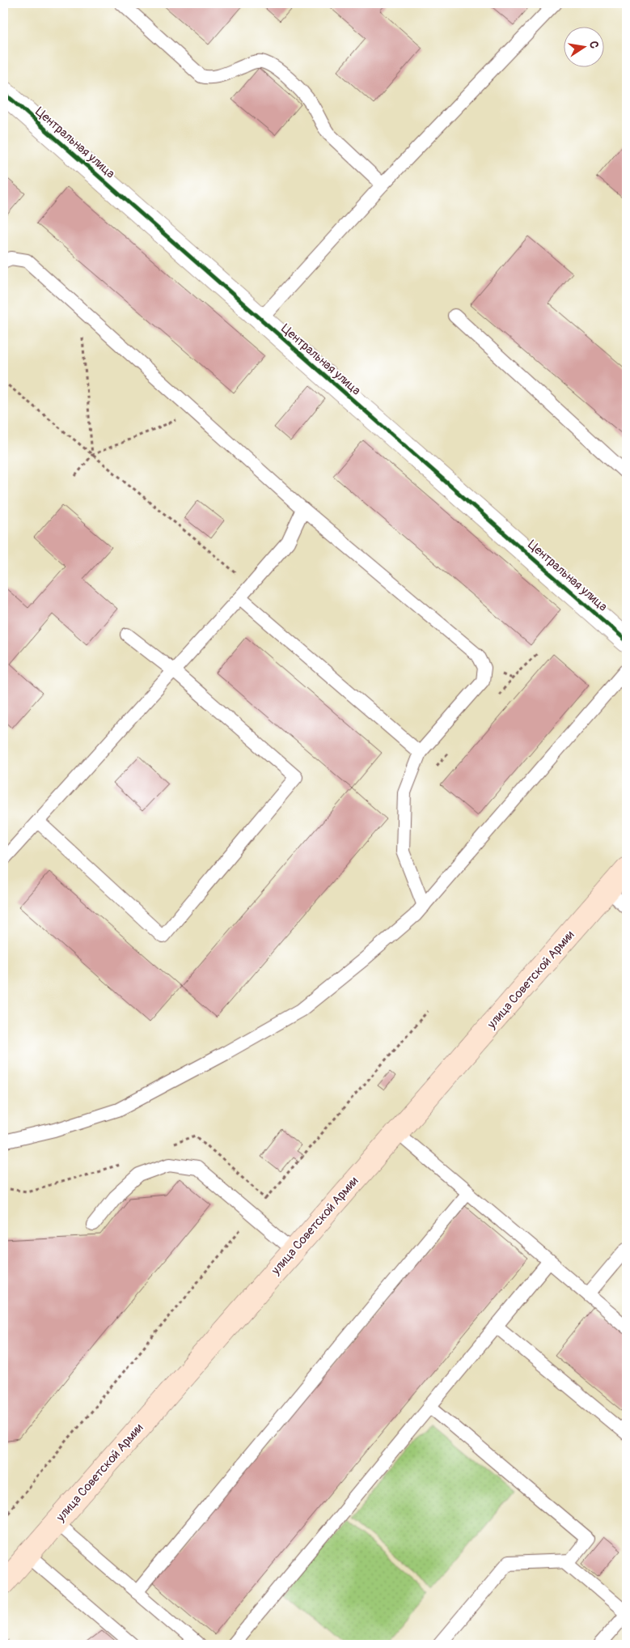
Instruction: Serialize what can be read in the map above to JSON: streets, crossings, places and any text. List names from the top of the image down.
{
  "streets": {
    "main road": ["улица Советской Армии"],
    "street": ["Центральная улица"]
  },
  "north": "right"
}
